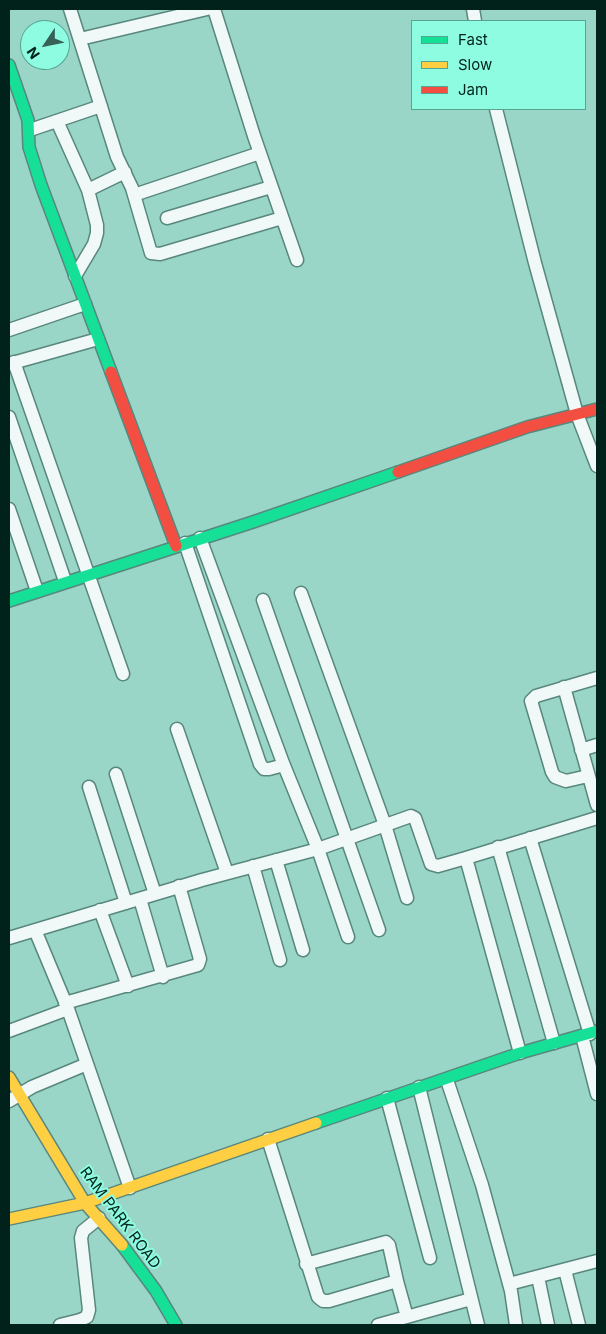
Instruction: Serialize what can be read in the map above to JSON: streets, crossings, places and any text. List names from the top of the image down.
{
  "streets": {
    "street": ["RAM PARK ROAD"]
  },
  "legend": ["Fast", "Slow", "Jam"],
  "north": "bottom left"
}
